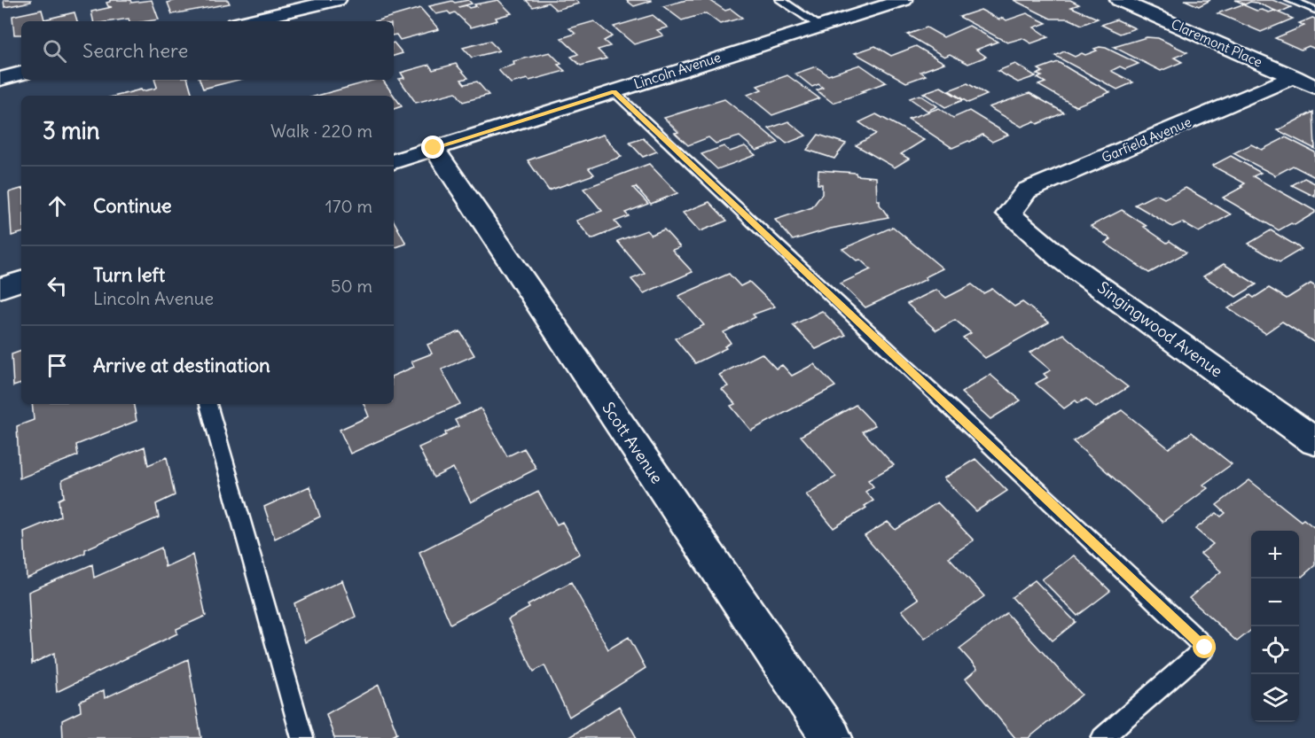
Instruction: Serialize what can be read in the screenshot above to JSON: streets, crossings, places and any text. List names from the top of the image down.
{
  "streets": {
    "street": [
      "Claremont Place",
      "Lincoln Avenue",
      "Garfield Avenue",
      "Singingwood Avenue",
      "Scott Avenue"
    ]
  },
  "crossings": [
    ["Claremont Place", "Garfield Avenue"],
    ["Lincoln Avenue", "Scott Avenue"],
    ["Garfield Avenue", "Singingwood Avenue"]
  ],
  "page": {
    "search": "Search here",
    "heading": ["3 min", "Walk · 220 m"],
    "list": [
      ["Continue", "170 m"],
      ["Turn left", "Lincoln Avenue", "50 m"],
      "Arrive at destination"
    ],
    "map_buttons": ["+", "−"]
  }
}
